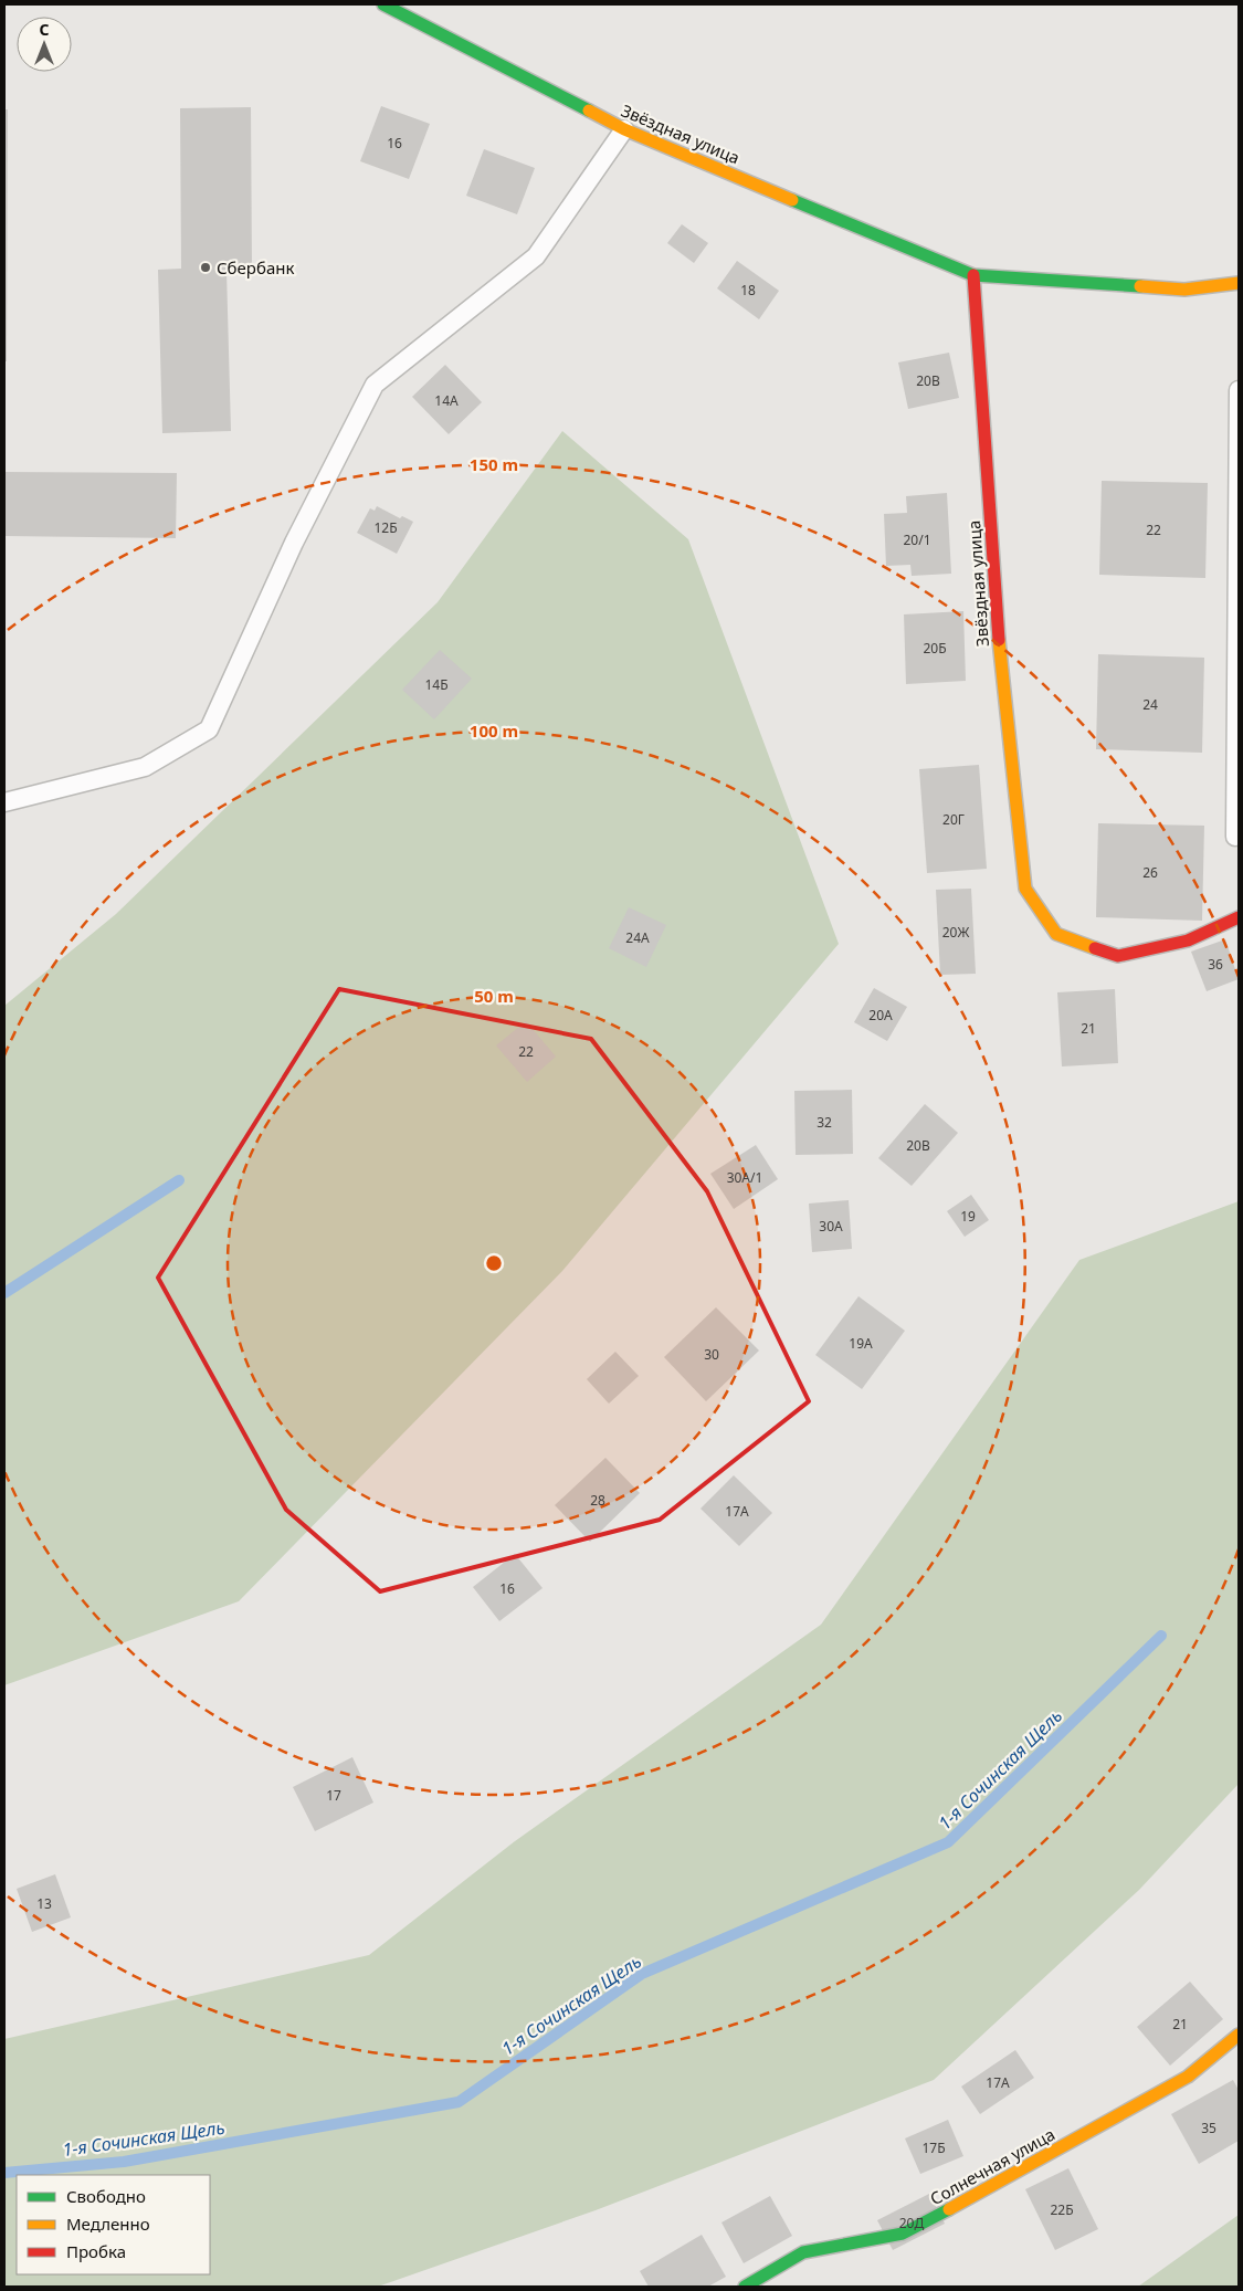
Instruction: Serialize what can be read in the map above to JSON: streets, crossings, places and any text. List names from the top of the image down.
{
  "streets": {
    "street": ["Звёздная улица", "Солнечная улица"]
  },
  "water": ["1-я Сочинская Щель"],
  "places": ["Сбербанк"],
  "house_numbers": [
    "16",
    "18",
    "20В",
    "14А",
    "12Б",
    "22",
    "20/1",
    "20Б",
    "14Б",
    "24",
    "20Г",
    "26",
    "20Ж",
    "24А",
    "36",
    "20А",
    "21",
    "22",
    "32",
    "20В",
    "30А/1",
    "19",
    "30А",
    "19А",
    "30",
    "28",
    "17А",
    "16",
    "17",
    "13",
    "21",
    "17А",
    "35",
    "17Б",
    "22Б",
    "20Д"
  ],
  "legend": ["Свободно", "Медленно", "Пробка"],
  "north": "top",
  "rings": ["150 m", "100 m", "50 m"]
}
